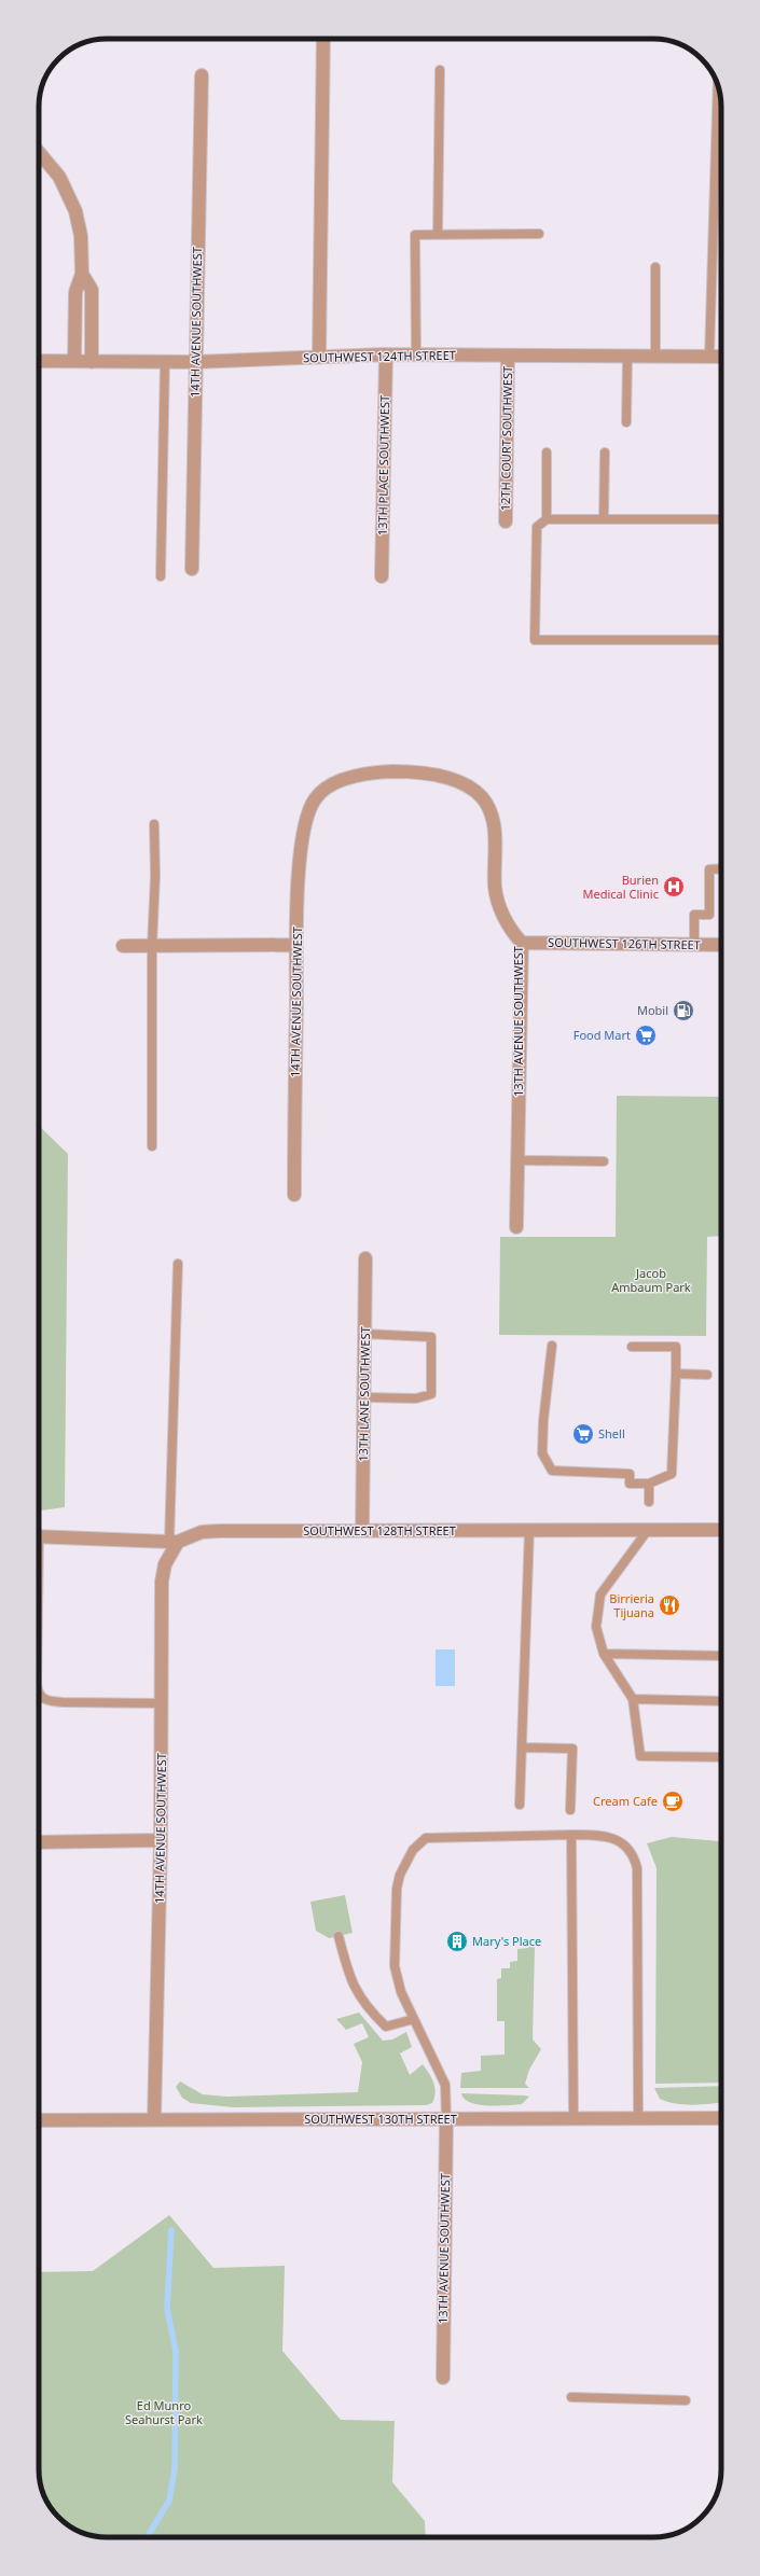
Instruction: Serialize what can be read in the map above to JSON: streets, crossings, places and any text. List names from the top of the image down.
{
  "streets": {
    "street": [
      "14TH AVENUE SOUTHWEST",
      "SOUTHWEST 124TH STREET",
      "12TH COURT SOUTHWEST",
      "13TH PLACE SOUTHWEST",
      "SOUTHWEST 126TH STREET",
      "13TH AVENUE SOUTHWEST",
      "13TH LANE SOUTHWEST",
      "SOUTHWEST 128TH STREET",
      "SOUTHWEST 130TH STREET"
    ]
  },
  "crossings": [
    ["14TH AVENUE SOUTHWEST", "SOUTHWEST 124TH STREET"],
    ["14TH AVENUE SOUTHWEST", "13TH AVENUE SOUTHWEST"],
    ["14TH AVENUE SOUTHWEST", "SOUTHWEST 128TH STREET"],
    ["14TH AVENUE SOUTHWEST", "SOUTHWEST 130TH STREET"],
    ["SOUTHWEST 124TH STREET", "12TH COURT SOUTHWEST"],
    ["SOUTHWEST 124TH STREET", "13TH PLACE SOUTHWEST"],
    ["SOUTHWEST 126TH STREET", "13TH AVENUE SOUTHWEST"],
    ["13TH AVENUE SOUTHWEST", "SOUTHWEST 130TH STREET"],
    ["13TH LANE SOUTHWEST", "SOUTHWEST 128TH STREET"]
  ],
  "parks": ["Jacob Ambaum Park", "Ed Munro Seahurst Park"],
  "places": {
    "hospital": ["Burien Medical Clinic"],
    "fuel station": ["Mobil"],
    "supermarket": ["Food Mart", "Shell"],
    "restaurant": ["Birrieria Tijuana"],
    "cafe": ["Cream Cafe"],
    "building": ["Mary's Place"]
  }
}
